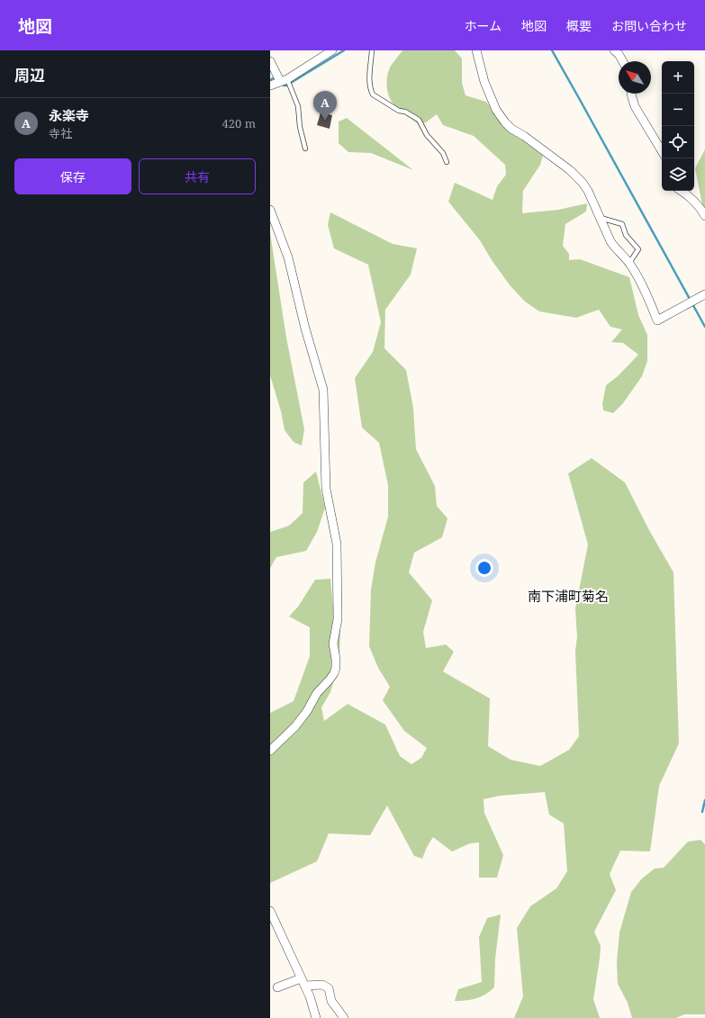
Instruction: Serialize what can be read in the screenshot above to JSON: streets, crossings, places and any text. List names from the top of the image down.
{
  "districts": ["南下浦町菊名"],
  "north": "top left",
  "page": {
    "header": "地図",
    "nav": [
      "ホーム",
      "地図",
      "概要",
      "お問い合わせ"
    ],
    "heading": "周辺",
    "map_buttons": ["+", "−"],
    "pins": "A",
    "list": [
      {
        "mark": "A",
        "name": "永楽寺",
        "note": "寺社",
        "value": "420 m"
      }
    ],
    "buttons": ["保存", "共有"]
  }
}
